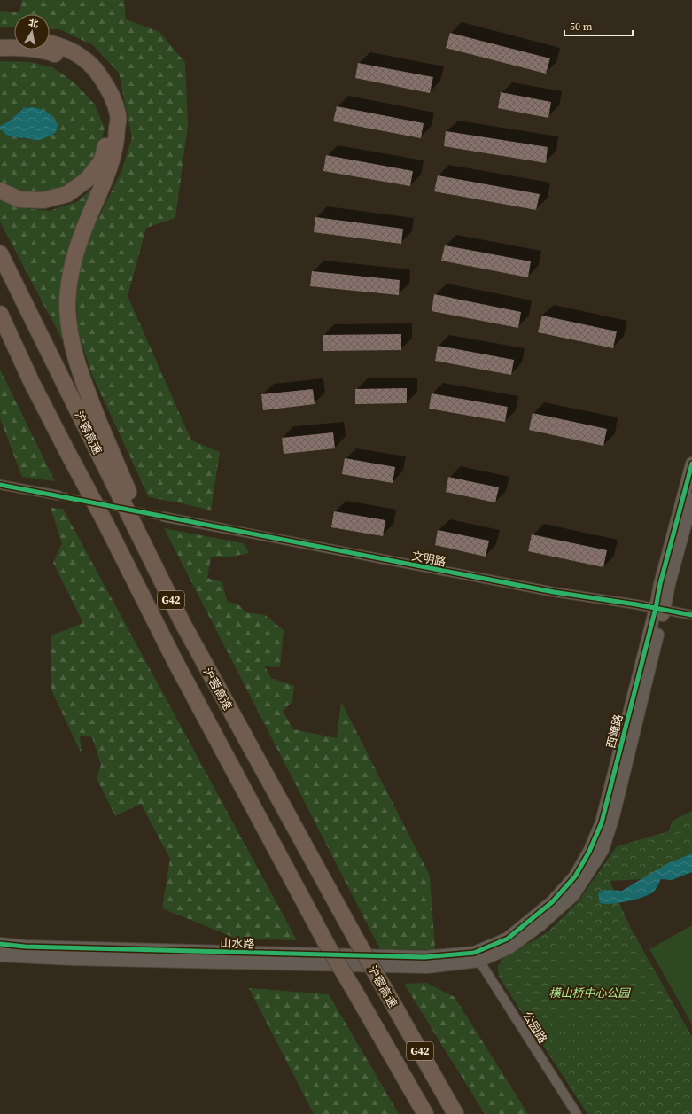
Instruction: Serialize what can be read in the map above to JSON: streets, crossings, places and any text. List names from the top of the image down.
{
  "streets": {
    "highway": ["沪蓉高速", "G42"],
    "street": [
      "文明路",
      "西崦路",
      "山水路",
      "公园路"
    ]
  },
  "crossings": [
    ["文明路", "西崦路"],
    ["西崦路", "山水路"],
    ["西崦路", "公园路"],
    ["山水路", "公园路"]
  ],
  "parks": ["横山桥中心公园"],
  "scale_bar": "50 m",
  "north": "top"
}
